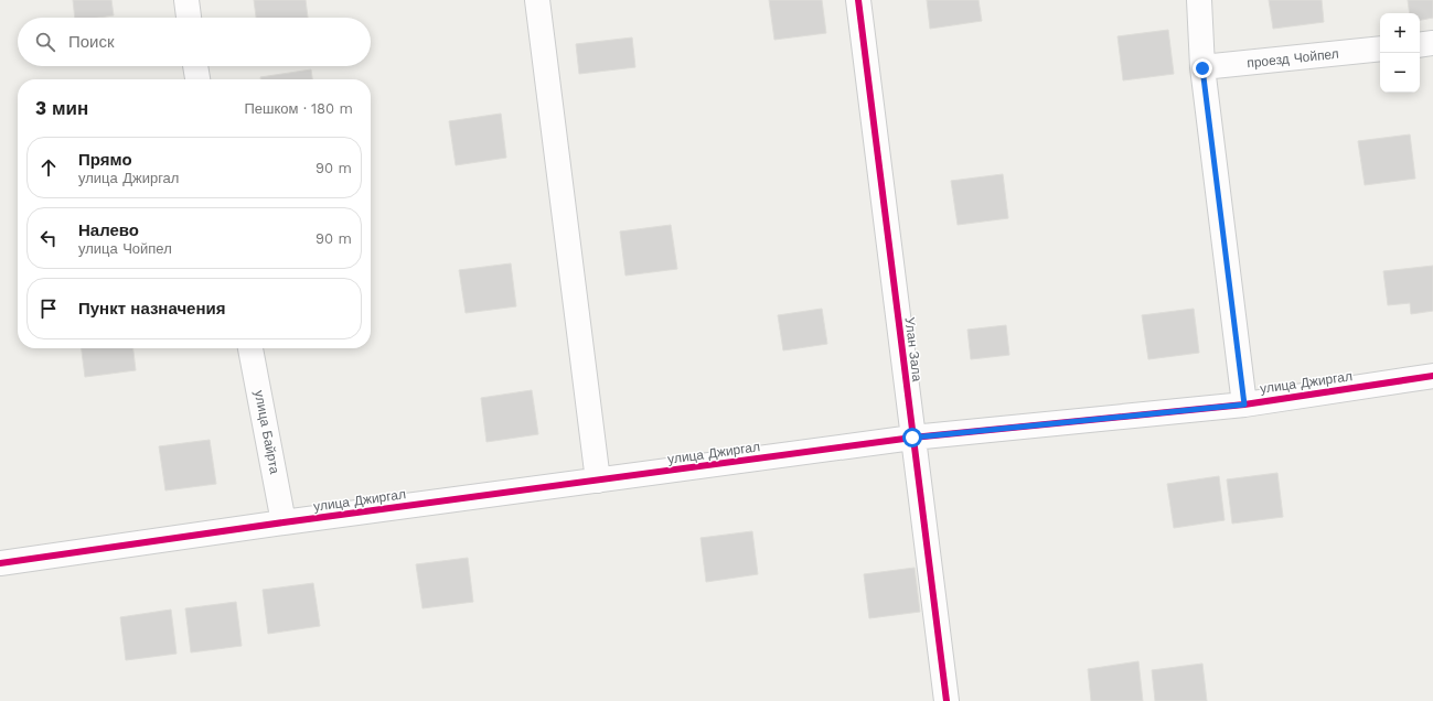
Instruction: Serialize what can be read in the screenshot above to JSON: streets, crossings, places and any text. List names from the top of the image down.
{
  "streets": {
    "street": [
      "проезд Чойпел",
      "Улан Зала",
      "улица Джиргал",
      "улица Байрта"
    ]
  },
  "crossings": [
    ["Улан Зала", "улица Джиргал"],
    ["улица Джиргал", "улица Байрта"]
  ],
  "page": {
    "map_buttons": ["+", "−"],
    "search": "Поиск",
    "heading": ["3 мин", "Пешком · 180 m"],
    "list": [
      ["Прямо", "улица Джиргал", "90 m"],
      ["Налево", "улица Чойпел", "90 m"],
      "Пункт назначения"
    ]
  }
}
